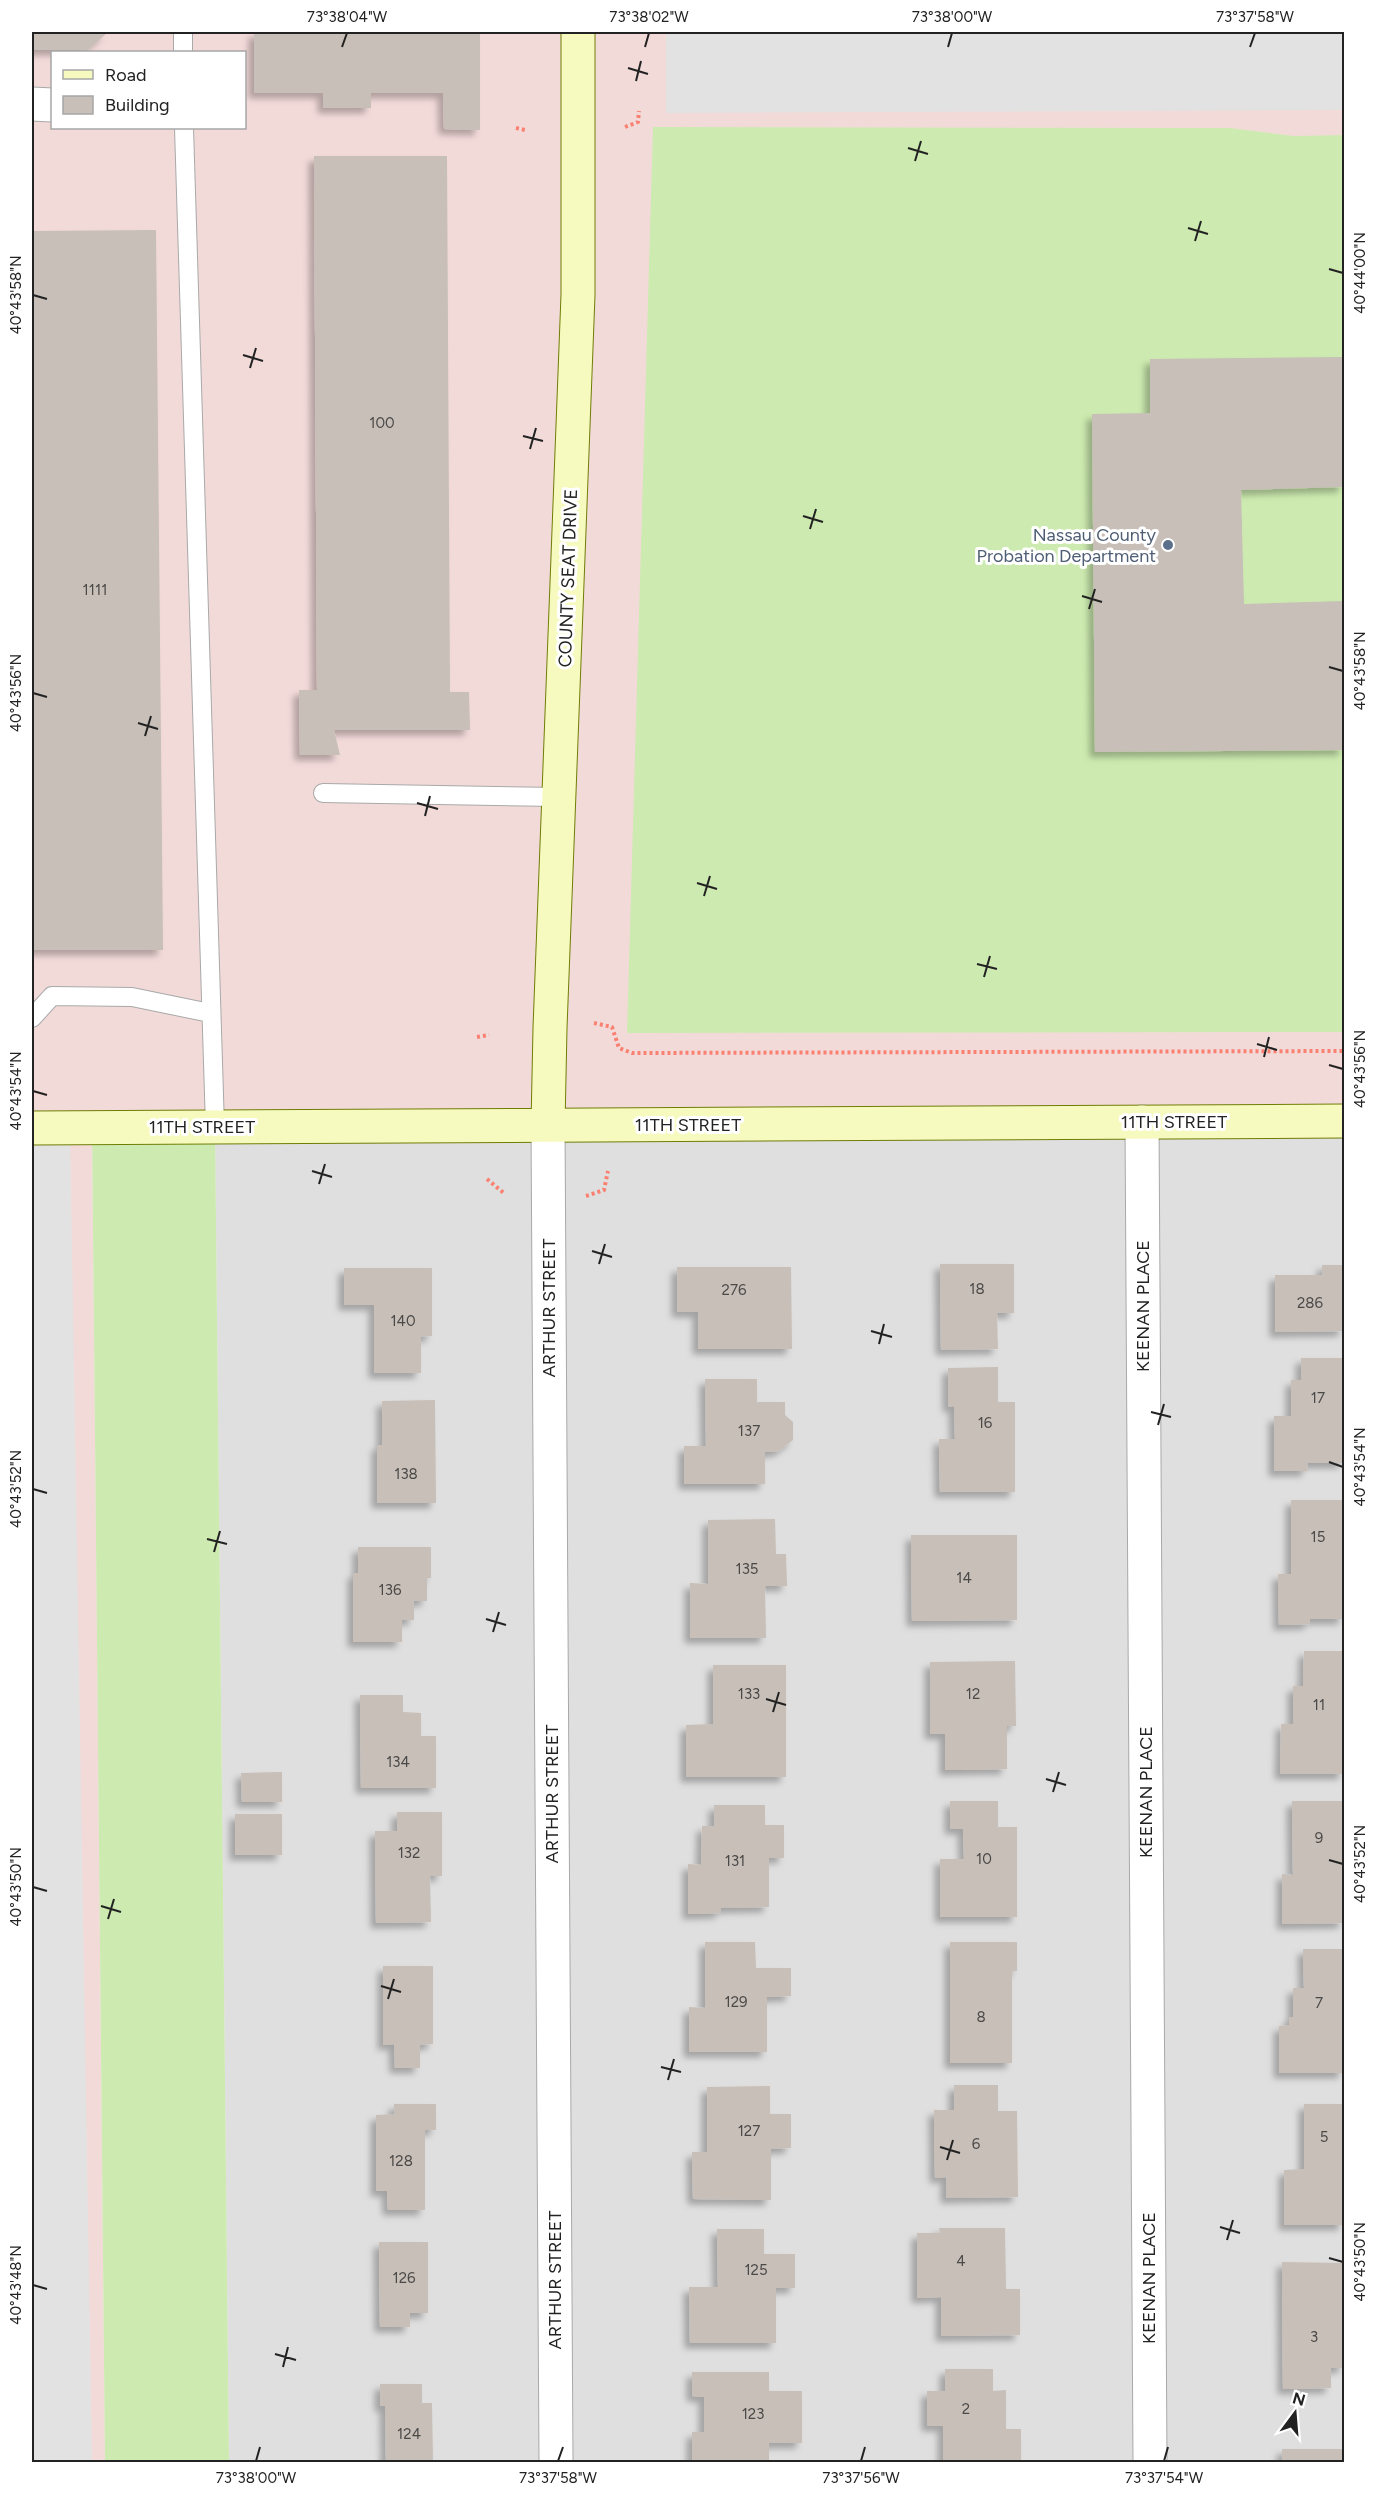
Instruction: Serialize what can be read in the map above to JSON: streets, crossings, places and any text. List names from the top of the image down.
{
  "streets": {
    "main road": ["COUNTY SEAT DRIVE", "11TH STREET"],
    "street": ["KEENAN PLACE", "ARTHUR STREET"]
  },
  "crossings": [
    ["COUNTY SEAT DRIVE", "11TH STREET"],
    ["COUNTY SEAT DRIVE", "ARTHUR STREET"],
    ["11TH STREET", "KEENAN PLACE"],
    ["11TH STREET", "ARTHUR STREET"]
  ],
  "places": ["Nassau County Probation Department"],
  "house_numbers": [
    "100",
    "1111",
    "18",
    "276",
    "286",
    "140",
    "17",
    "16",
    "137",
    "138",
    "15",
    "135",
    "14",
    "136",
    "133",
    "12",
    "11",
    "134",
    "9",
    "132",
    "10",
    "131",
    "129",
    "7",
    "8",
    "127",
    "5",
    "6",
    "128",
    "4",
    "125",
    "126",
    "3",
    "2",
    "123",
    "124"
  ],
  "legend": ["Road", "Building"],
  "north": "top",
  "coordinates": [
    "73°38'04\"W",
    "73°38'02\"W",
    "73°38'00\"W",
    "73°37'58\"W",
    "40°44'00\"N",
    "40°43'58\"N",
    "40°43'56\"N",
    "40°43'54\"N",
    "40°43'52\"N",
    "40°43'50\"N",
    "40°43'48\"N",
    "73°37'56\"W",
    "73°37'54\"W"
  ]
}
